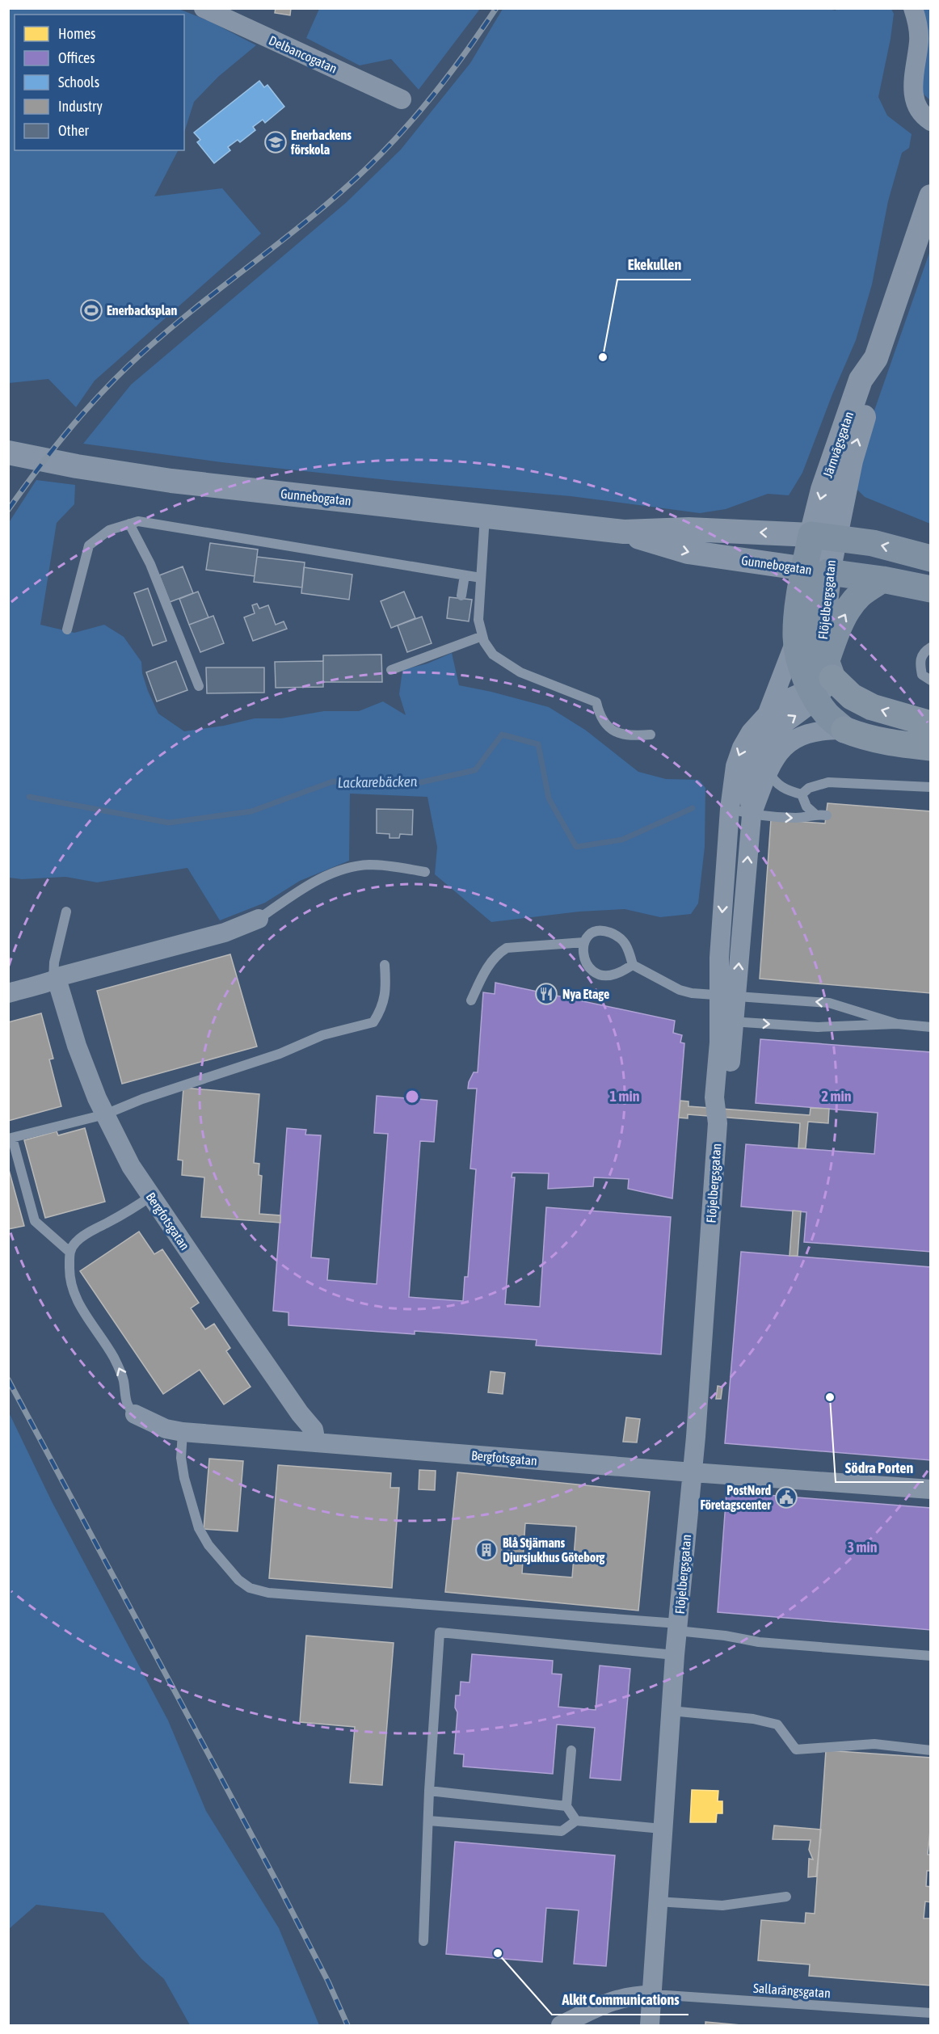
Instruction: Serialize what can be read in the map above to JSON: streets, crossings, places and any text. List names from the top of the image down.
{
  "streets": {
    "main road": ["Gunnebogatan", "Flöjelbergsgatan"],
    "street": ["Delbancogatan", "Järnvägsgatan", "Bergfotsgatan"],
    "lane": ["Sallarängsgatan"]
  },
  "crossings": [
    ["Järnvägsgatan", "Gunnebogatan"],
    ["Järnvägsgatan", "Flöjelbergsgatan"],
    ["Gunnebogatan", "Flöjelbergsgatan"],
    ["Flöjelbergsgatan", "Bergfotsgatan"],
    ["Flöjelbergsgatan", "Sallarängsgatan"]
  ],
  "water": ["Lackarebäcken"],
  "places": {
    "school or university": ["Enerbackens förskola"],
    "sports": ["Enerbacksplan"],
    "other": ["Ekekullen", "Södra Porten", "Alkit Communications"],
    "restaurant": ["Nya Etage"],
    "public building": ["PostNord Företagscenter"],
    "building": ["Blå Stjärnans Djursjukhus Göteborg"]
  },
  "legend": [
    "Homes",
    "Offices",
    "Schools",
    "Industry",
    "Other"
  ],
  "rings": ["1 min", "2 min", "3 min"]
}
